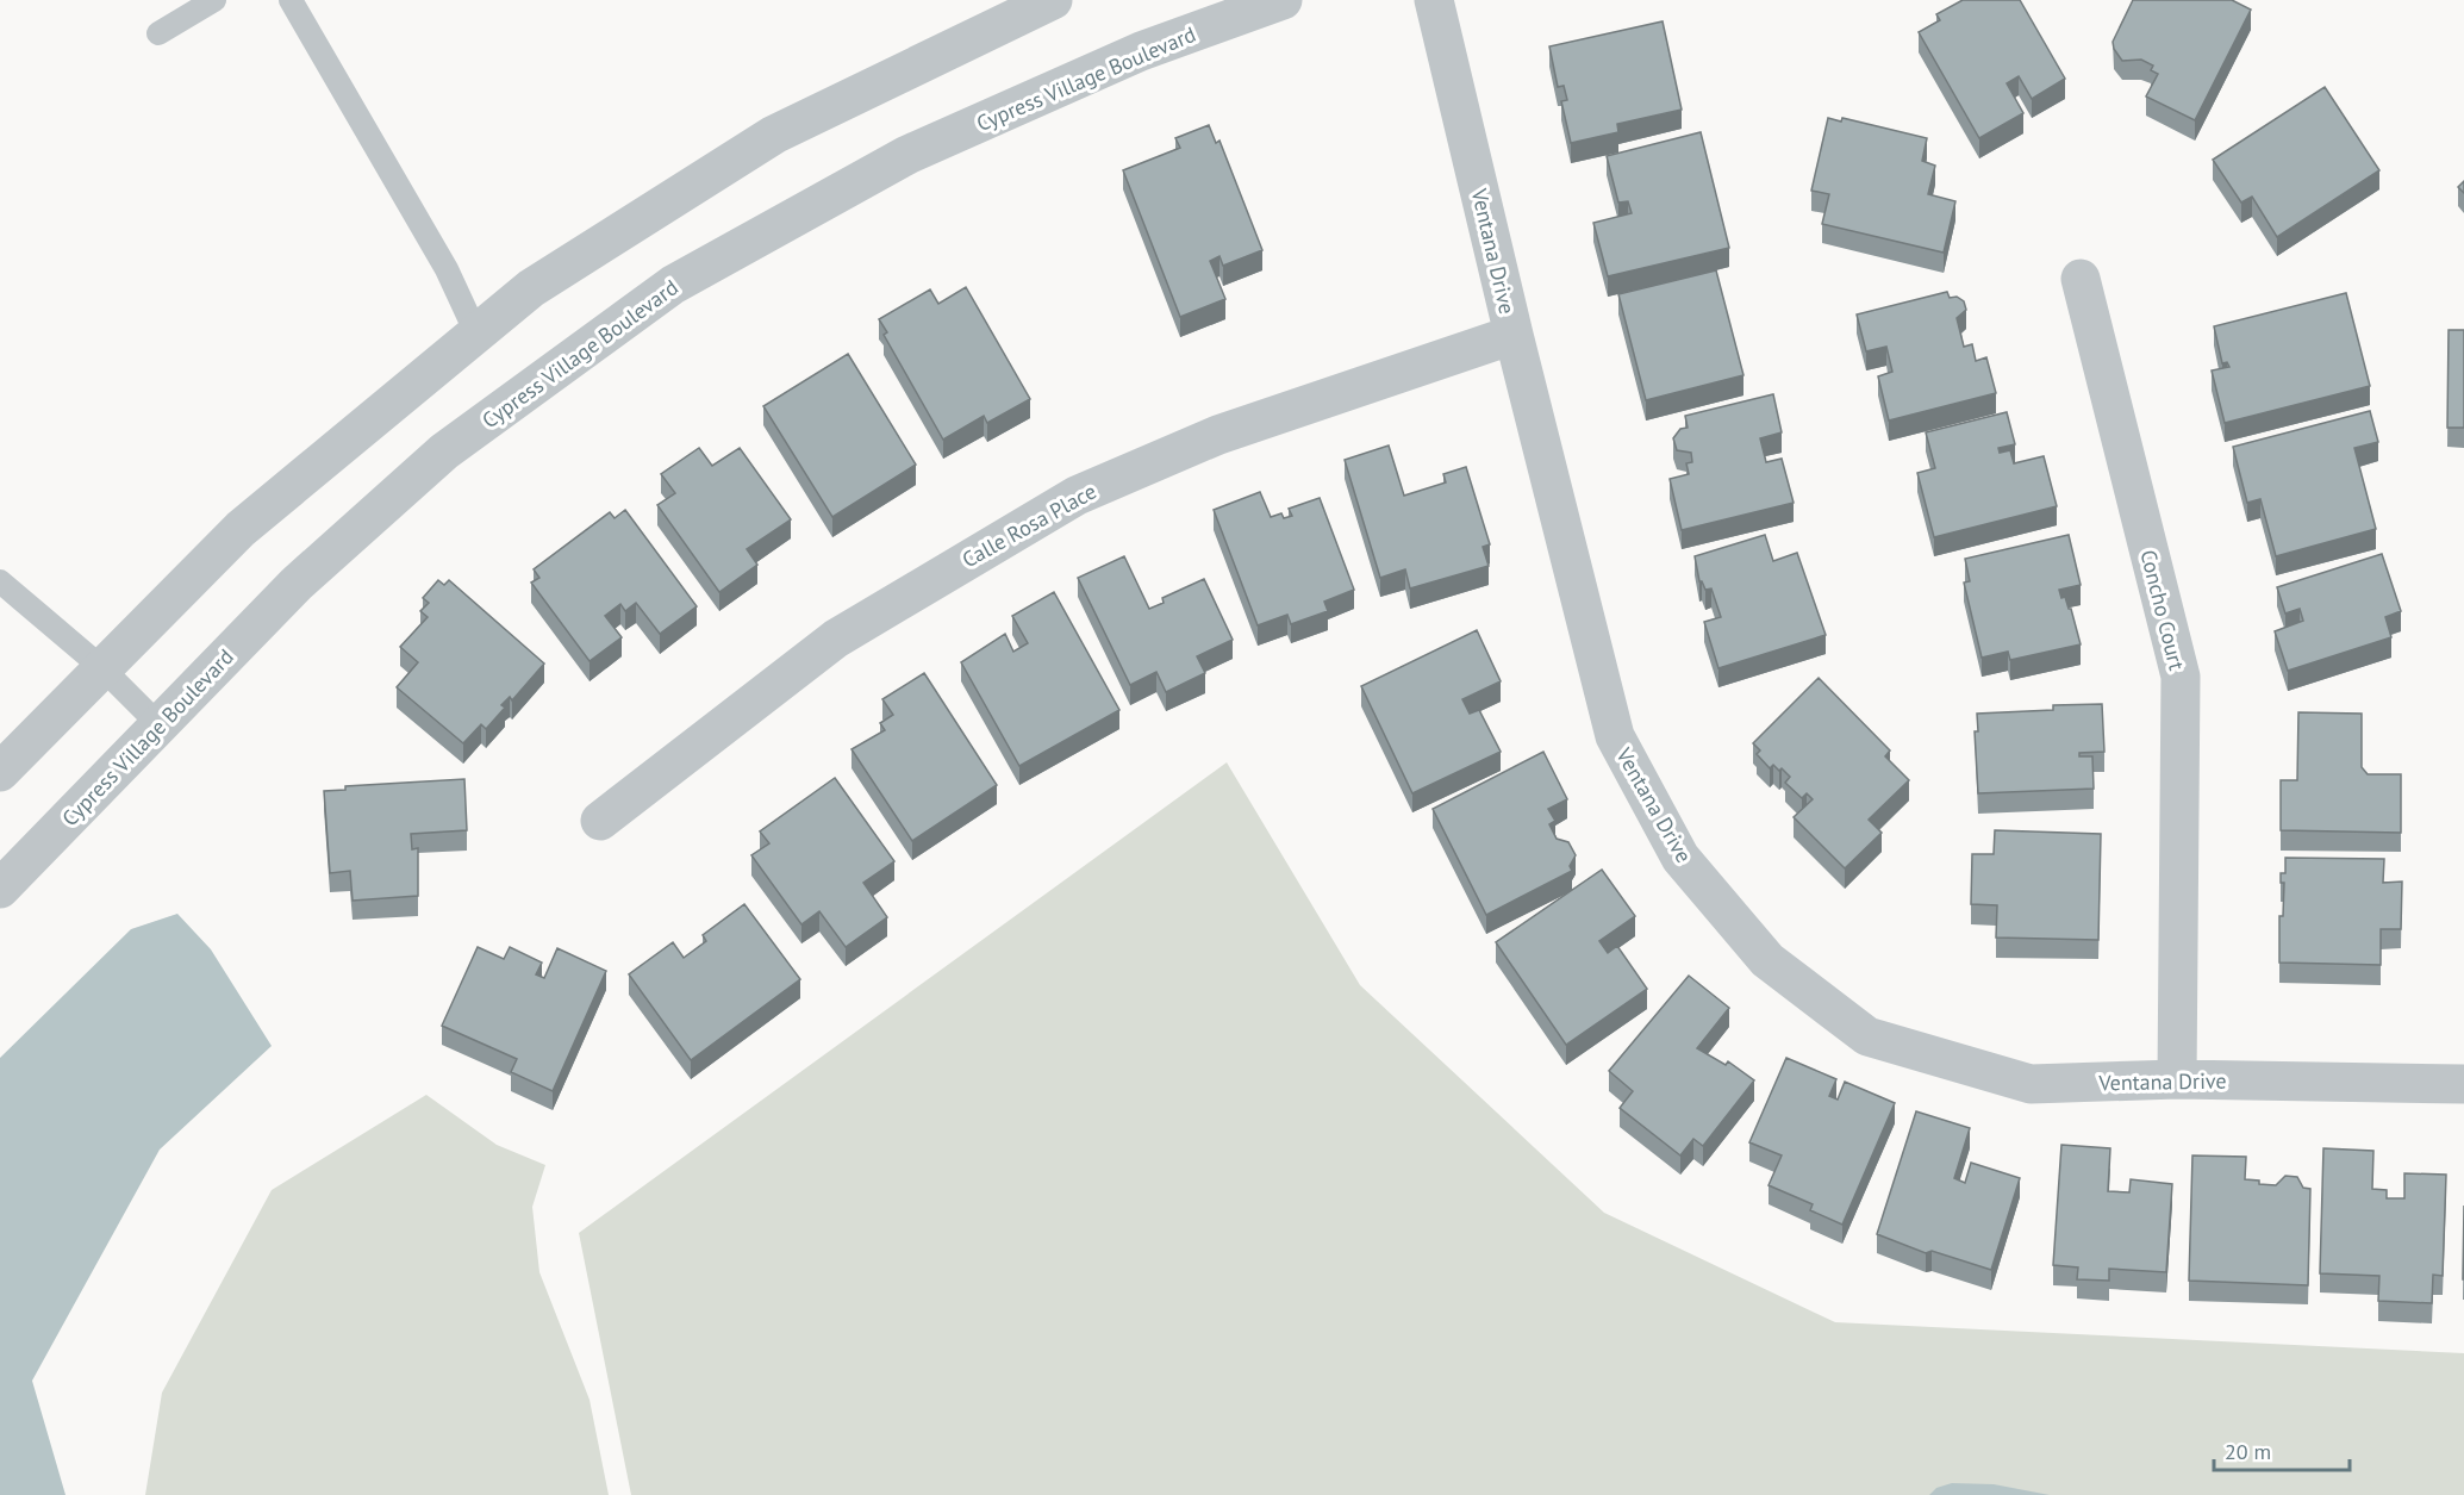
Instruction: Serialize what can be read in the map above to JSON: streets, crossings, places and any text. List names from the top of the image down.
{
  "streets": {
    "street": [
      "Cypress Village Boulevard",
      "Ventana Drive",
      "Calle Rosa Place",
      "Concho Court"
    ]
  },
  "crossings": [
    ["Ventana Drive", "Calle Rosa Place"],
    ["Ventana Drive", "Concho Court"]
  ],
  "scale_bar": "20 m"
}
